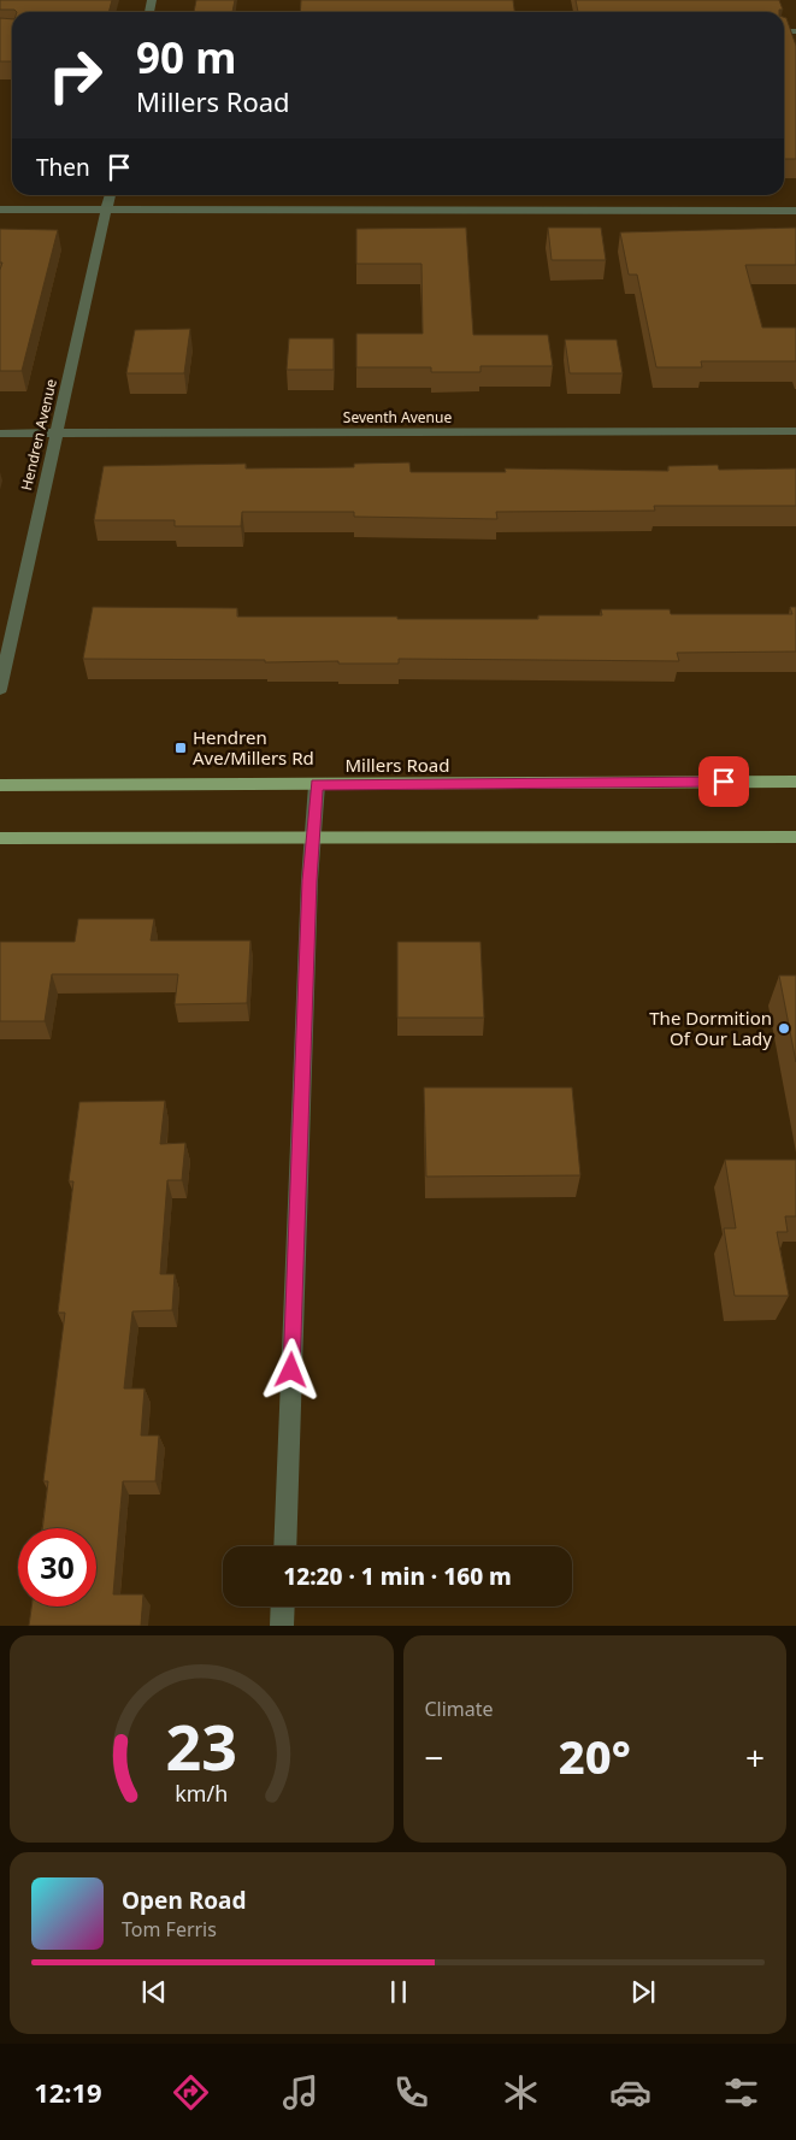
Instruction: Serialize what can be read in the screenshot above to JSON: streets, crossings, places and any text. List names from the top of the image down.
{
  "streets": {
    "main road": ["Millers Road"],
    "street": ["Seventh Avenue", "Hendren Avenue"]
  },
  "crossings": [
    ["Seventh Avenue", "Hendren Avenue"]
  ],
  "places": {
    "transit": ["Hendren Ave/Millers Rd"],
    "other": ["The Dormition Of Our Lady"]
  },
  "page": {
    "turn": ["90 m", "Millers Road"],
    "then": "Then",
    "limit": "30",
    "trip": "12:20 · 1 min · 160 m",
    "tile": "Climate",
    "heat": ["−", "20°", "+"],
    "song": ["Open Road", "Tom Ferris"],
    "tabs": "12:19",
    "gauge": ["23", "km/h"]
  }
}
